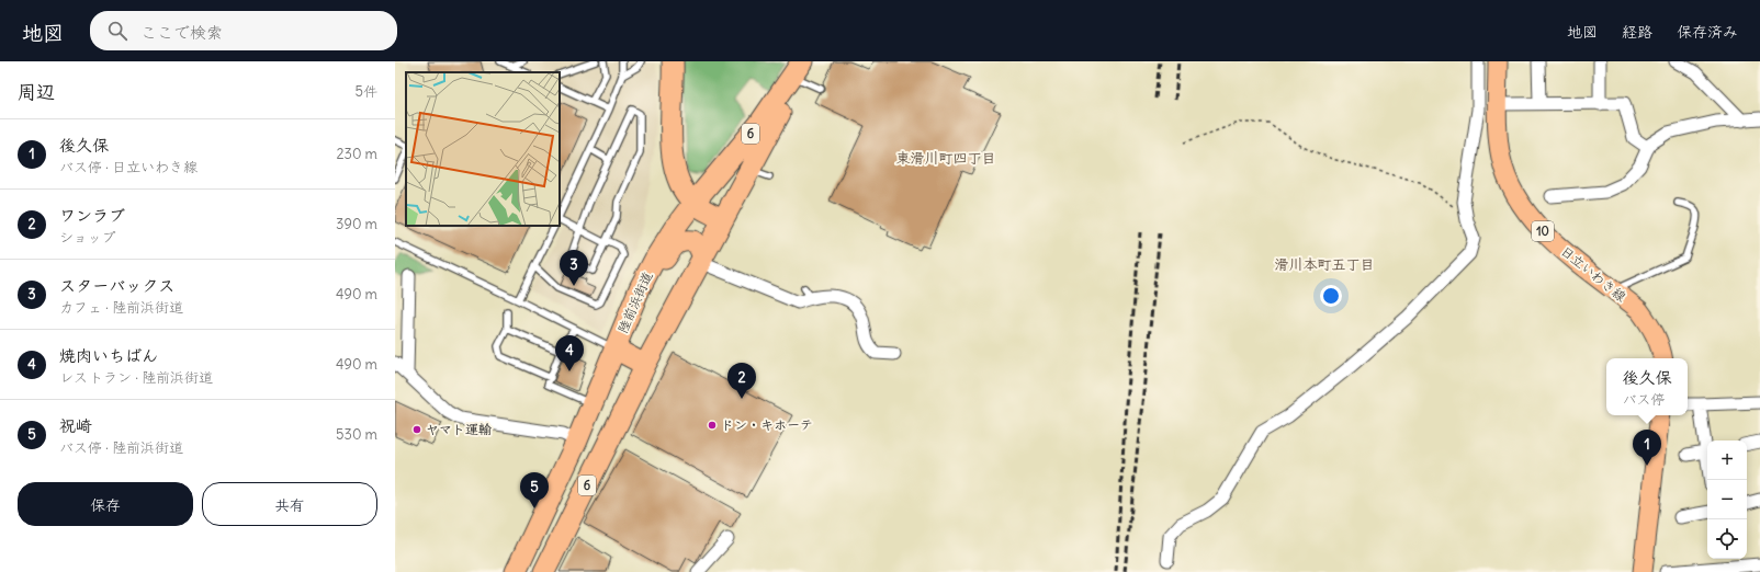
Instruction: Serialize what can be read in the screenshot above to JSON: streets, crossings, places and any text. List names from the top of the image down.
{
  "streets": {
    "highway": ["6", "陸前浜街道"],
    "main road": ["10", "日立いわき線"]
  },
  "crossings": [
    ["6", "陸前浜街道"]
  ],
  "districts": ["東滑川町四丁目", "滑川本町五丁目"],
  "places": ["ドン・キホーテ", "ヤマト運輸"],
  "page": {
    "header": "地図",
    "search": "ここで検索",
    "nav": ["地図", "経路", "保存済み"],
    "heading": ["周辺", "5件"],
    "list": [
      {
        "mark": "1",
        "name": "後久保",
        "note": "バス停 · 日立いわき線",
        "value": "230 m"
      },
      {
        "mark": "2",
        "name": "ワンラブ",
        "note": "ショップ",
        "value": "390 m"
      },
      {
        "mark": "3",
        "name": "スターバックス",
        "note": "カフェ · 陸前浜街道",
        "value": "490 m"
      },
      {
        "mark": "4",
        "name": "焼肉いちばん",
        "note": "レストラン · 陸前浜街道",
        "value": "490 m"
      },
      {
        "mark": "5",
        "name": "祝崎",
        "note": "バス停 · 陸前浜街道",
        "value": "530 m"
      }
    ],
    "pins": [
      "3",
      "4",
      "2",
      "1",
      "5"
    ],
    "popup": ["後久保", "バス停"],
    "map_buttons": ["+", "−"],
    "buttons": ["保存", "共有"]
  }
}
